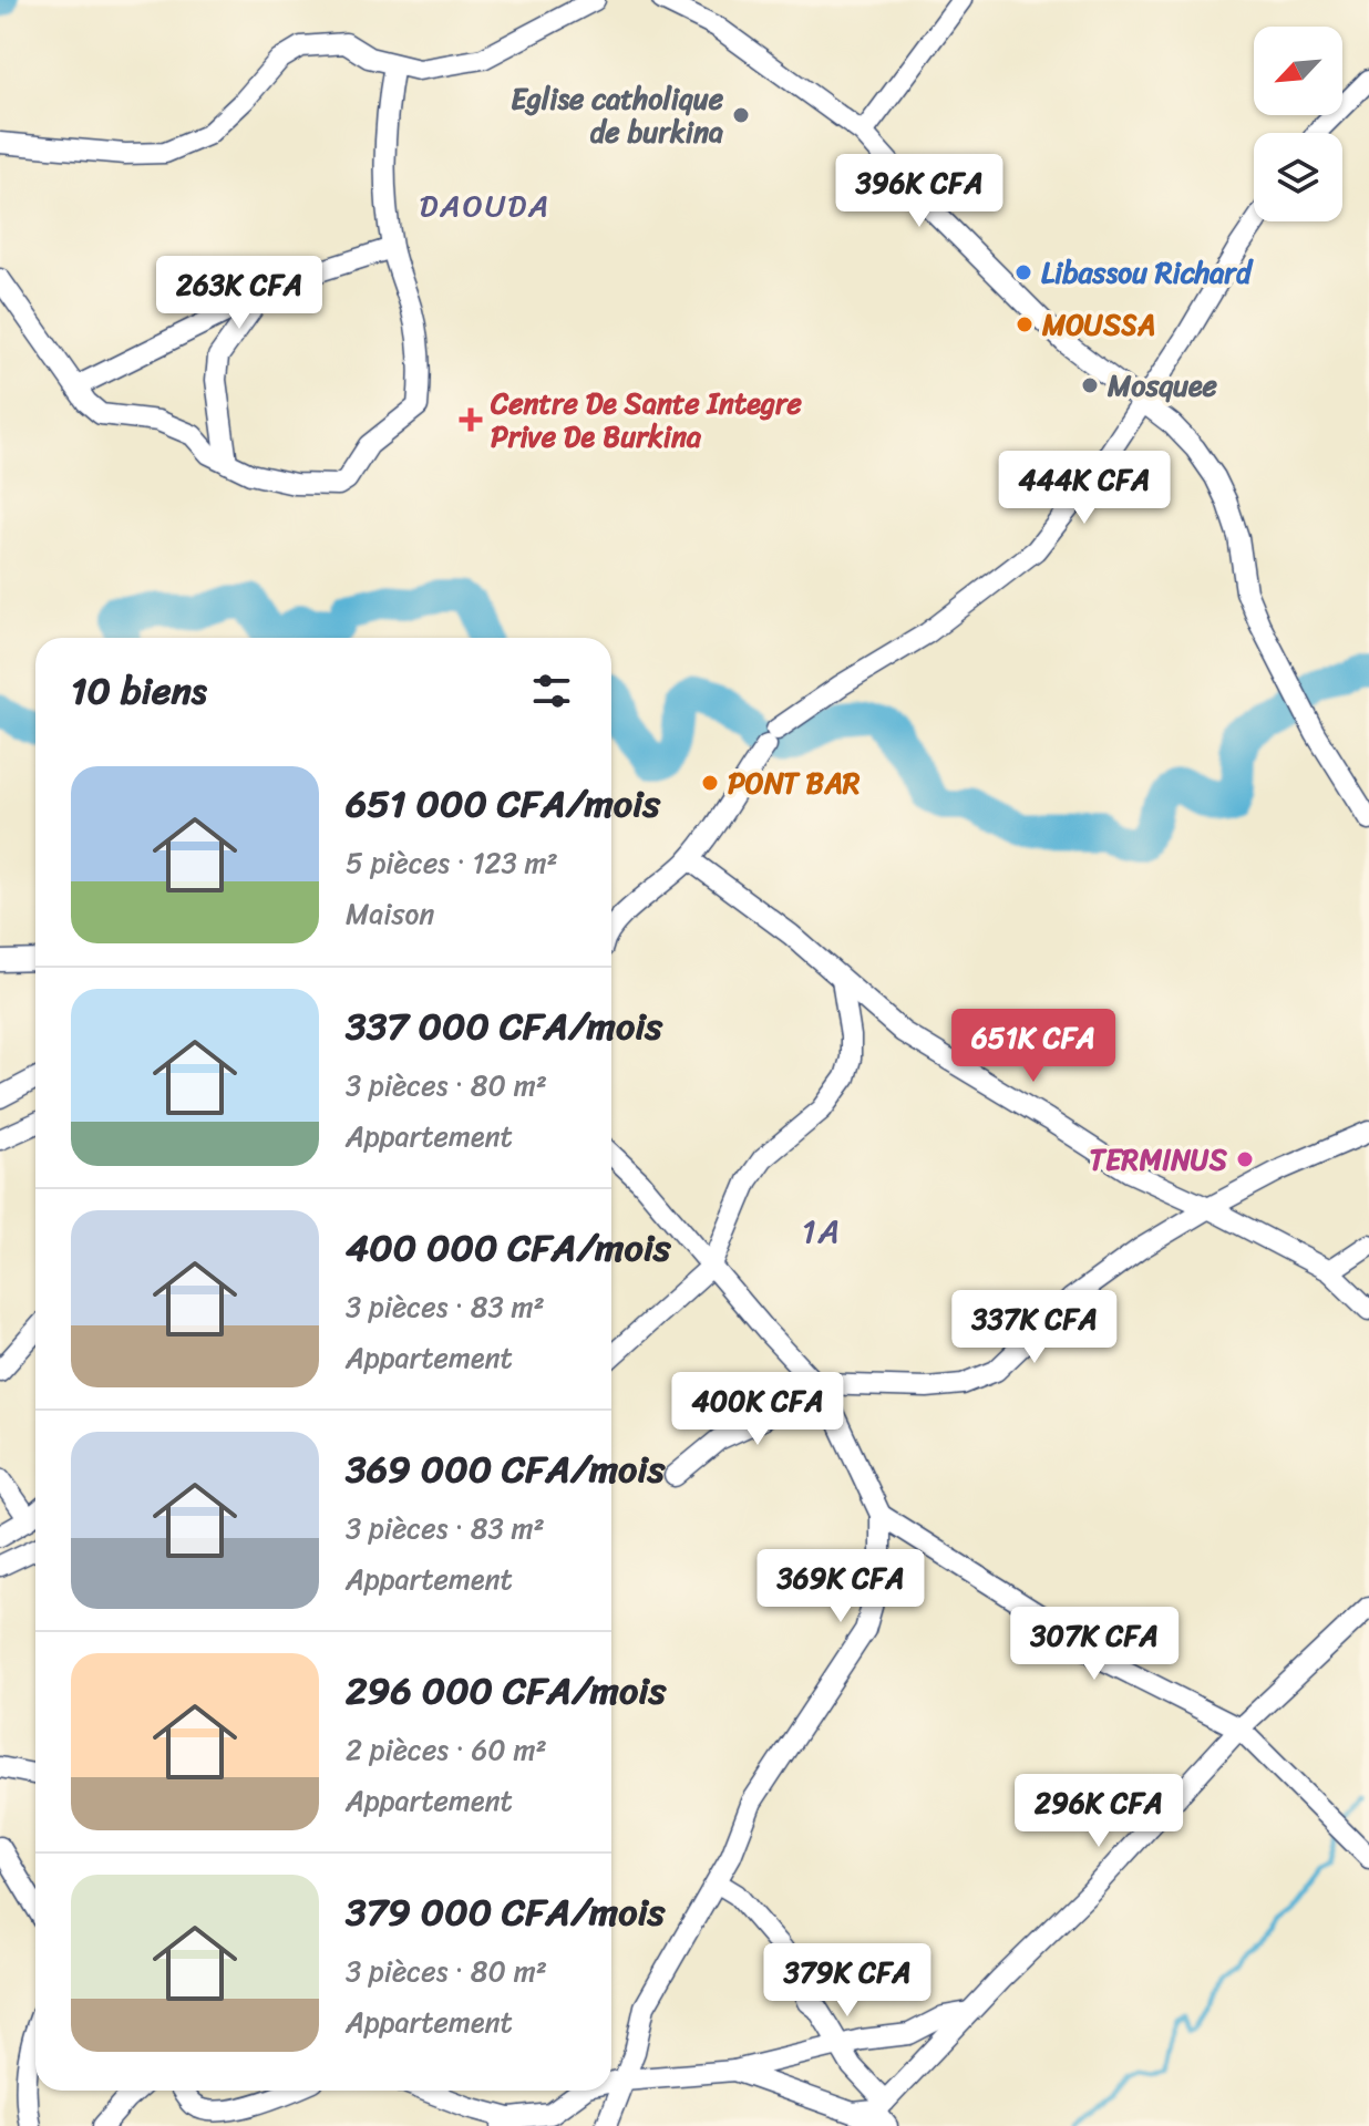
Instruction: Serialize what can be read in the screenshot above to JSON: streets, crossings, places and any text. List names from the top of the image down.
{
  "districts": ["DAOUDA", "1A"],
  "places": {
    "other": [
      "Eglise catholique de burkina",
      "Libassou Richard",
      "MOUSSA",
      "Mosquee",
      "PONT BAR",
      "TERMINUS"
    ],
    "health": ["Centre De Sante Integre Prive De Burkina"]
  },
  "north": "bottom left",
  "page": {
    "price": [
      "396K CFA",
      "263K CFA",
      "444K CFA",
      "651K CFA",
      "337K CFA",
      "400K CFA",
      "369K CFA",
      "307K CFA",
      "296K CFA",
      "379K CFA"
    ],
    "heading": "10 biens",
    "list": [
      {
        "name": "651 000 CFA/mois",
        "note": "5 pièces · 123 m² · Maison"
      },
      {
        "name": "337 000 CFA/mois",
        "note": "3 pièces · 80 m² · Appartement"
      },
      {
        "name": "400 000 CFA/mois",
        "note": "3 pièces · 83 m² · Appartement"
      },
      {
        "name": "369 000 CFA/mois",
        "note": "3 pièces · 83 m² · Appartement"
      },
      {
        "name": "296 000 CFA/mois",
        "note": "2 pièces · 60 m² · Appartement"
      },
      {
        "name": "379 000 CFA/mois",
        "note": "3 pièces · 80 m² · Appartement"
      }
    ]
  }
}
